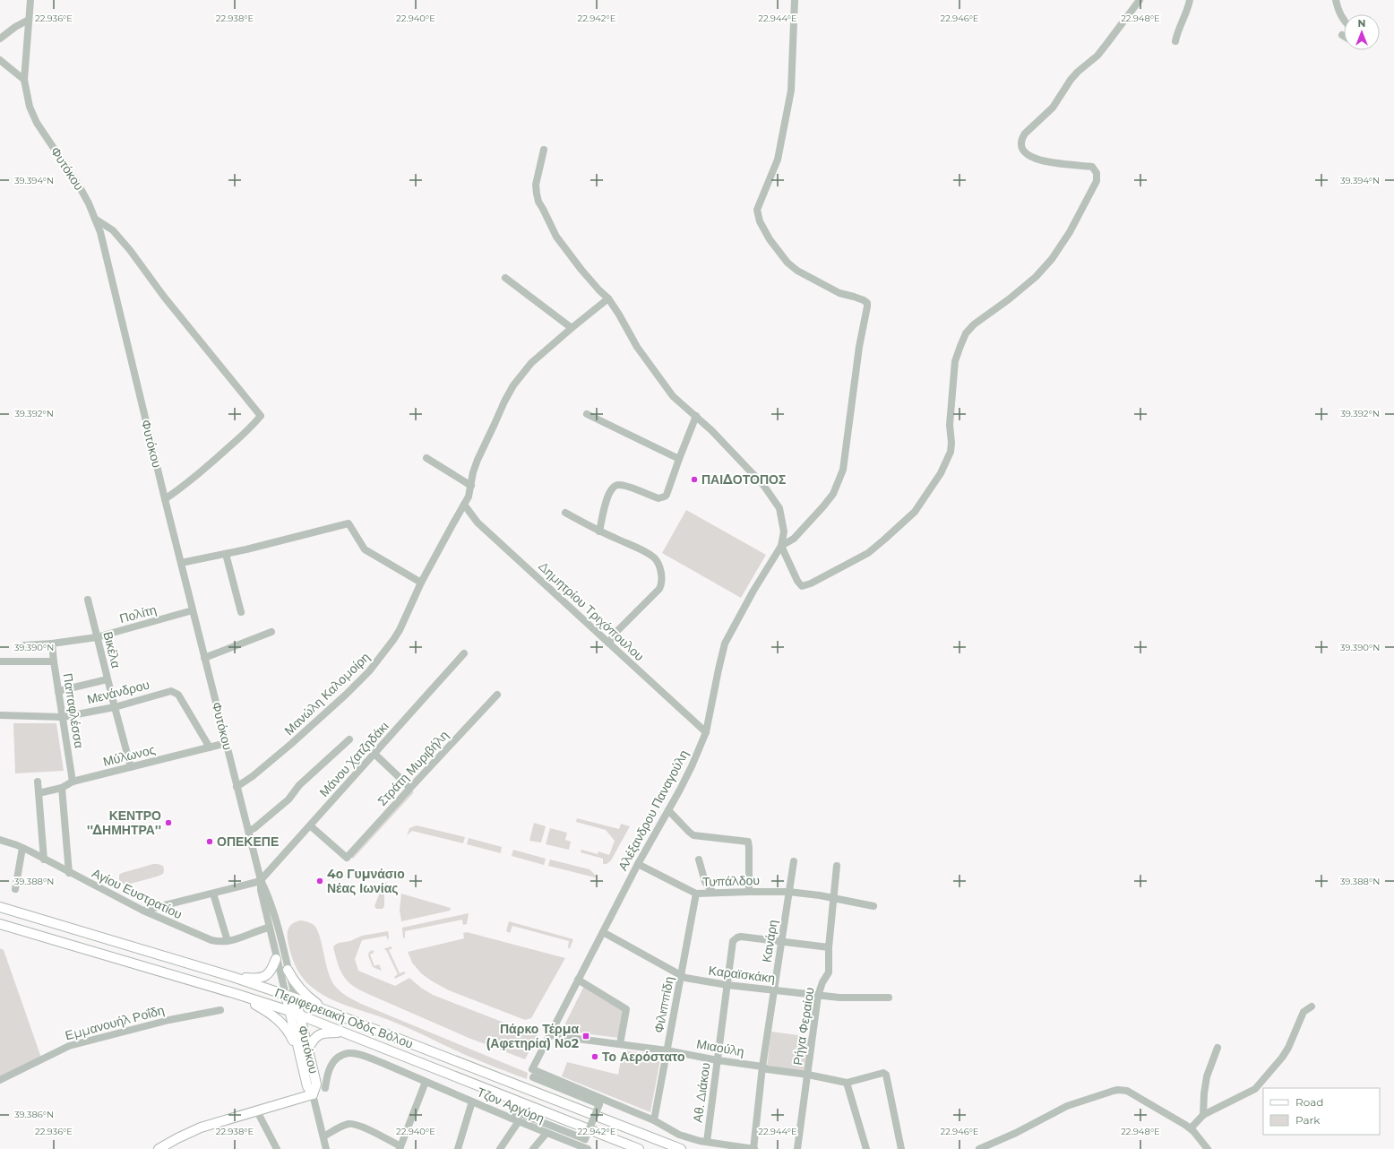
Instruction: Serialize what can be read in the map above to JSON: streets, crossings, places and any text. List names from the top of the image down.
{
  "streets": {
    "main road": ["Φυτόκου", "Περιφερειακή Οδός Βόλου"],
    "street": [
      "Δημητρίου Τριχόπουλου",
      "Πολίτη",
      "Βικέλα",
      "Μενάνδρου",
      "Μανώλη Καλομοίρη",
      "Παπαφλέσσα",
      "Μύλωνος",
      "Μάνου Χατζηδάκι",
      "Στράτη Μυριβήλη",
      "Αλέξανδρου Παναγούλη",
      "Τυπάλδου",
      "Αγίου Ευστρατίου",
      "Κανάρη",
      "Καραϊσκάκη",
      "Φιλιππίδη",
      "Εμμανουήλ Ροΐδη",
      "Ρήγα Φεραίου",
      "Μιαούλη",
      "Αθ. Διάκου",
      "Τζον Αργύρη"
    ]
  },
  "crossings": [
    ["Φυτόκου", "Πολίτη"],
    ["Φυτόκου", "Μανώλη Καλομοίρη"],
    ["Φυτόκου", "Μύλωνος"],
    ["Φυτόκου", "Μάνου Χατζηδάκι"],
    ["Φυτόκου", "Αγίου Ευστρατίου"],
    ["Φυτόκου", "Περιφερειακή Οδός Βόλου"],
    ["Δημητρίου Τριχόπουλου", "Μανώλη Καλομοίρη"],
    ["Δημητρίου Τριχόπουλου", "Αλέξανδρου Παναγούλη"],
    ["Πολίτη", "Βικέλα"],
    ["Πολίτη", "Παπαφλέσσα"],
    ["Βικέλα", "Μενάνδρου"],
    ["Βικέλα", "Μύλωνος"],
    ["Μενάνδρου", "Παπαφλέσσα"],
    ["Μενάνδρου", "Μύλωνος"],
    ["Μανώλη Καλομοίρη", "Αλέξανδρου Παναγούλη"],
    ["Παπαφλέσσα", "Μύλωνος"],
    ["Μάνου Χατζηδάκι", "Στράτη Μυριβήλη"],
    ["Αλέξανδρου Παναγούλη", "Τυπάλδου"],
    ["Αλέξανδρου Παναγούλη", "Καραϊσκάκη"],
    ["Αλέξανδρου Παναγούλη", "Φιλιππίδη"],
    ["Αλέξανδρου Παναγούλη", "Μιαούλη"],
    ["Τυπάλδου", "Κανάρη"],
    ["Τυπάλδου", "Φιλιππίδη"],
    ["Τυπάλδου", "Ρήγα Φεραίου"],
    ["Κανάρη", "Καραϊσκάκη"],
    ["Κανάρη", "Μιαούλη"],
    ["Κανάρη", "Αθ. Διάκου"],
    ["Καραϊσκάκη", "Φιλιππίδη"],
    ["Καραϊσκάκη", "Ρήγα Φεραίου"],
    ["Καραϊσκάκη", "Αθ. Διάκου"],
    ["Φιλιππίδη", "Μιαούλη"],
    ["Ρήγα Φεραίου", "Μιαούλη"],
    ["Μιαούλη", "Αθ. Διάκου"]
  ],
  "places": {
    "other": [
      "ΠΑΙΔΟΤΟΠΟΣ",
      "ΚΕΝΤΡΟ ''ΔΗΜΗΤΡΑ''",
      "ΟΠΕΚΕΠΕ",
      "4ο Γυμνάσιο Νέας Ιωνίας",
      "Το Αερόστατο"
    ],
    "transit": ["Πάρκο Τέρμα (Αφετηρία) Νο2"]
  },
  "legend": ["Road", "Park"],
  "north": "top",
  "coordinates": [
    "22.936°E",
    "22.938°E",
    "22.940°E",
    "22.942°E",
    "22.944°E",
    "22.946°E",
    "22.948°E",
    "39.394°N",
    "39.392°N",
    "39.390°N",
    "39.388°N",
    "39.386°N"
  ]
}
